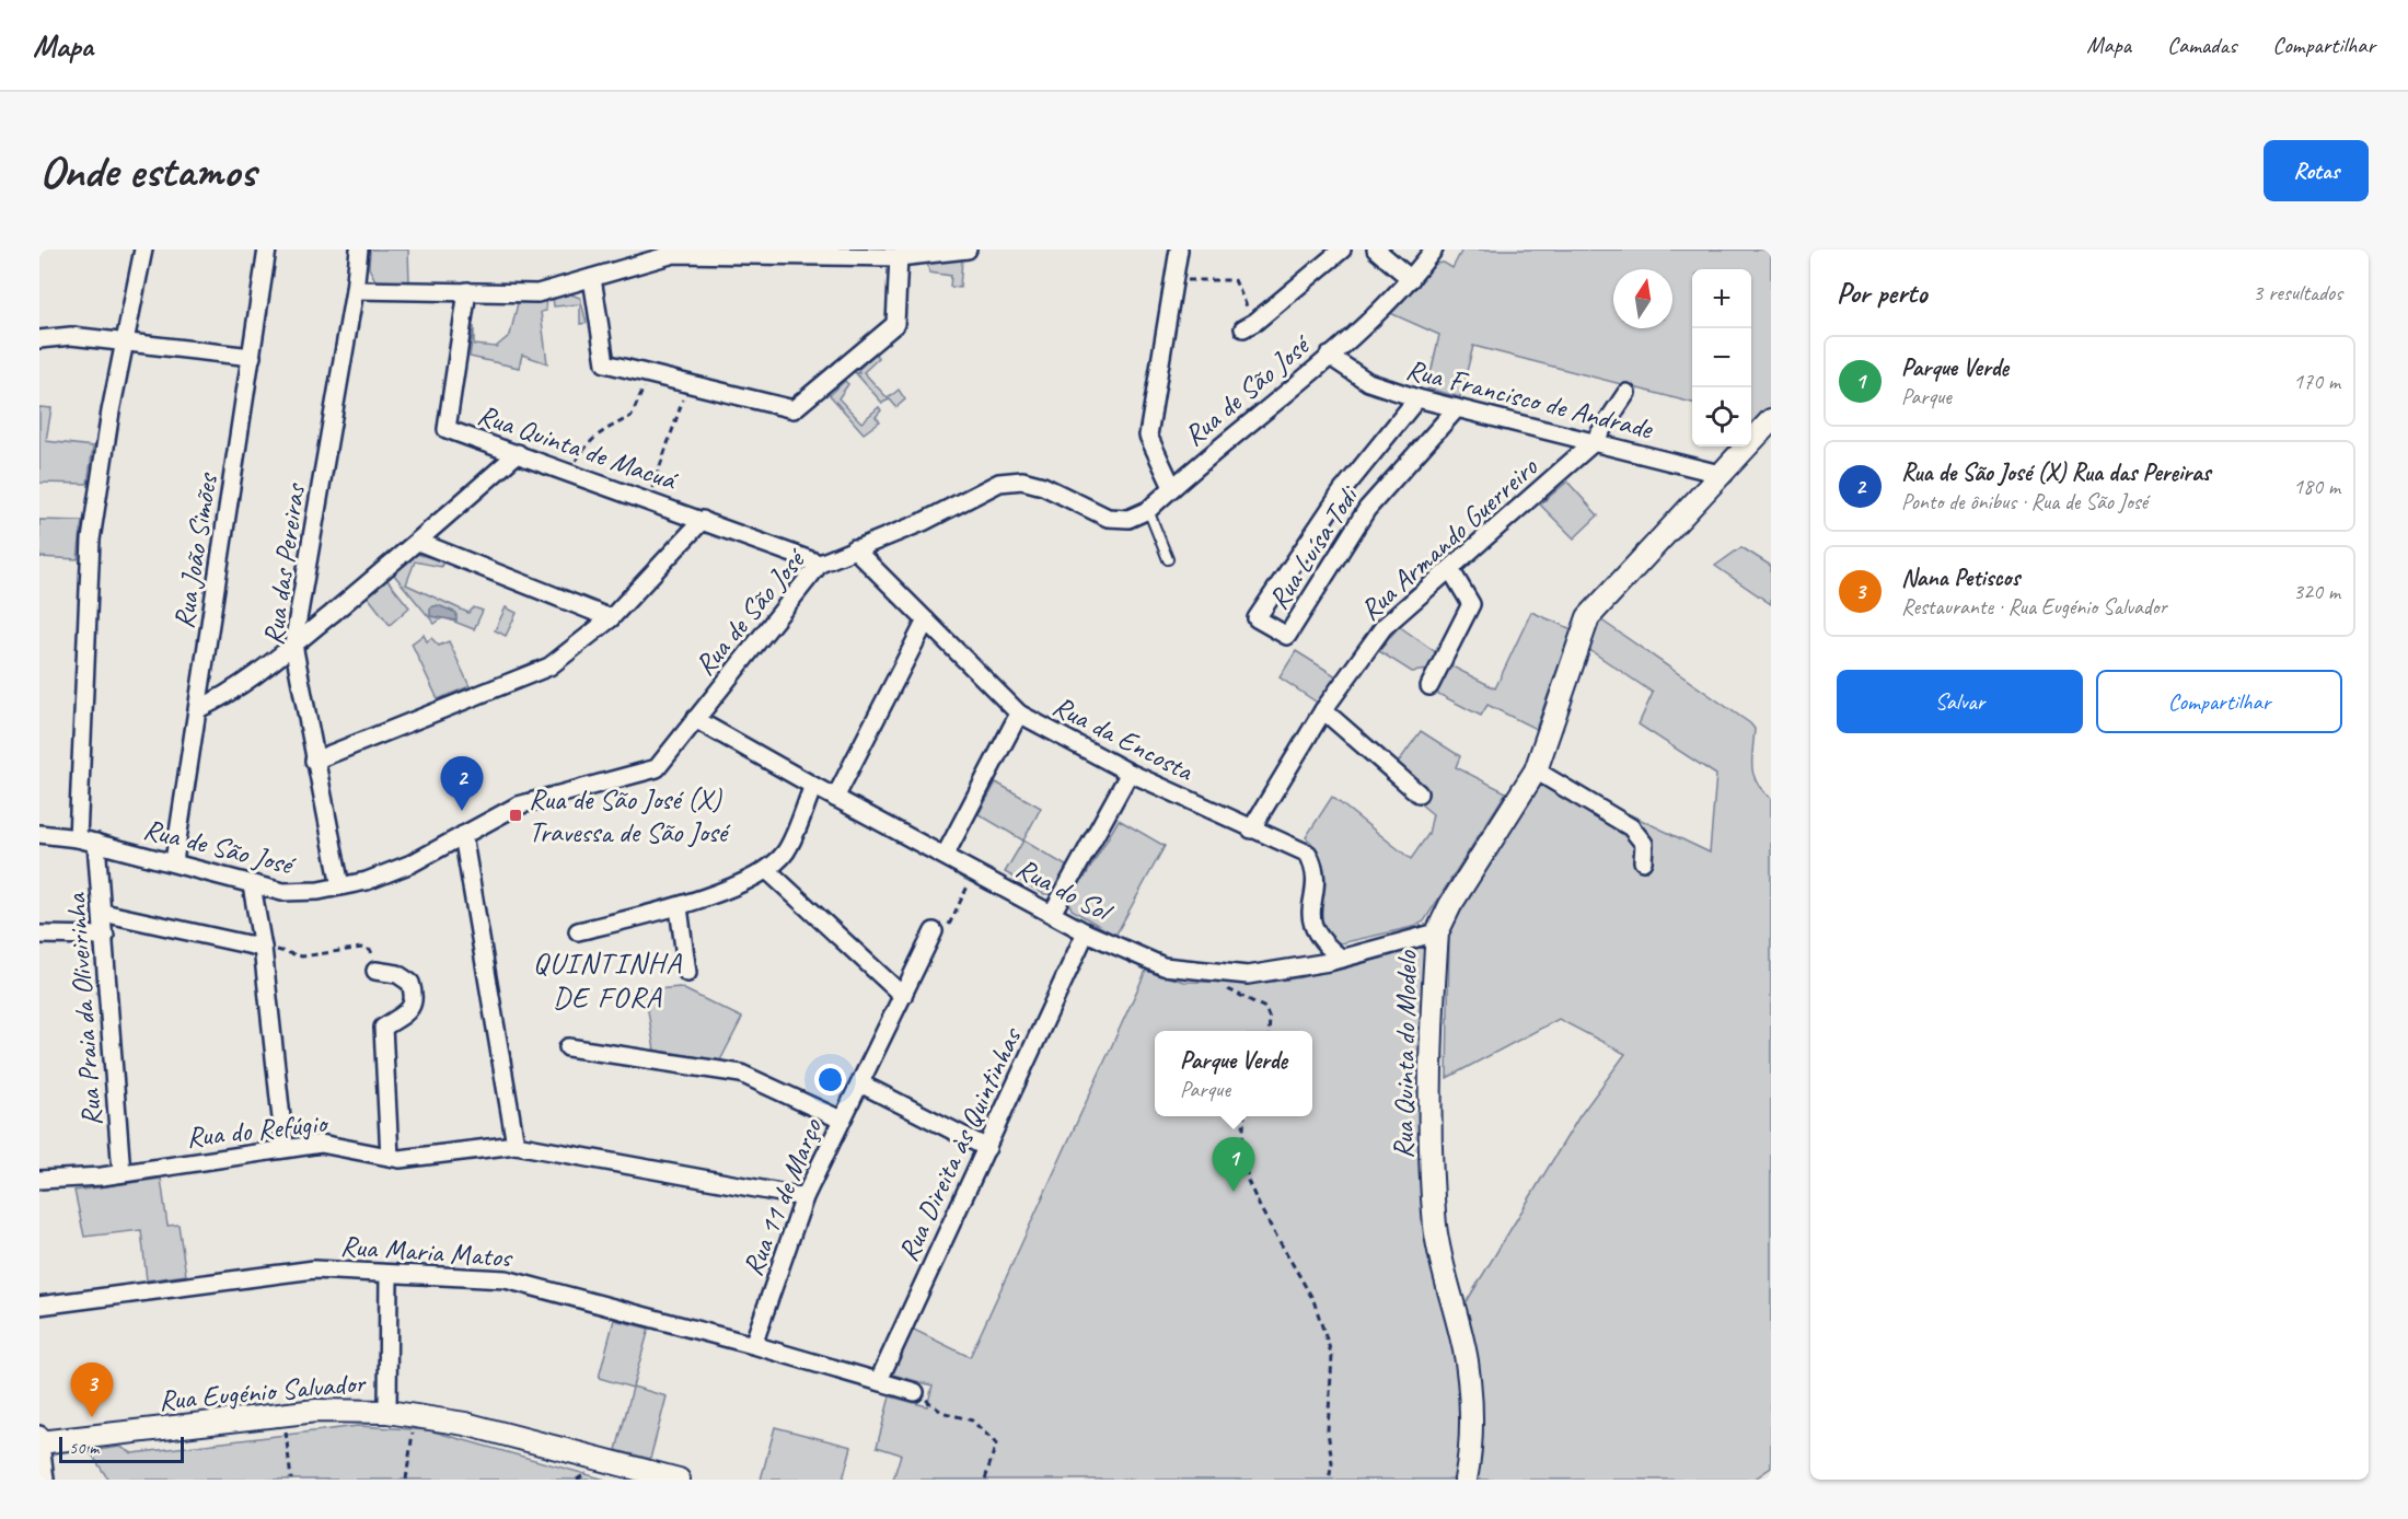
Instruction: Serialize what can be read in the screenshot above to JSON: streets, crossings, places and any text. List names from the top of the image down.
{
  "streets": {
    "street": [
      "Rua de São José",
      "Rua Francisco de Andrade",
      "Rua Quinta de Macuá",
      "Rua Armando Guerreiro",
      "Rua Luísa Todi",
      "Rua João Simões",
      "Rua das Pereiras",
      "Rua da Encosta",
      "Rua do Sol",
      "Rua Praia da Oliveirinha",
      "Rua Quinta do Modelo",
      "Rua do Refúgio",
      "Rua Direita às Quintinhas",
      "Rua 11 de Março",
      "Rua Maria Matos",
      "Rua Eugénio Salvador"
    ]
  },
  "crossings": [
    ["Rua de São José", "Rua Francisco de Andrade"],
    ["Rua de São José", "Rua Quinta de Macuá"],
    ["Rua de São José", "Rua João Simões"],
    ["Rua de São José", "Rua das Pereiras"],
    ["Rua de São José", "Rua da Encosta"],
    ["Rua de São José", "Rua do Sol"],
    ["Rua de São José", "Rua Praia da Oliveirinha"],
    ["Rua Francisco de Andrade", "Rua Armando Guerreiro"],
    ["Rua Francisco de Andrade", "Rua Luísa Todi"],
    ["Rua Francisco de Andrade", "Rua Quinta do Modelo"],
    ["Rua Armando Guerreiro", "Rua da Encosta"],
    ["Rua da Encosta", "Rua do Sol"],
    ["Rua do Sol", "Rua Quinta do Modelo"],
    ["Rua do Sol", "Rua Direita às Quintinhas"],
    ["Rua Praia da Oliveirinha", "Rua do Refúgio"],
    ["Rua do Refúgio", "Rua 11 de Março"],
    ["Rua Direita às Quintinhas", "Rua Maria Matos"],
    ["Rua 11 de Março", "Rua Maria Matos"]
  ],
  "districts": ["QUINTINHA DE FORA"],
  "places": {
    "transit": ["Rua de São José (X) Travessa de São José"]
  },
  "scale_bar": "50 m",
  "north": "top",
  "page": {
    "header": "Mapa",
    "nav": ["Mapa", "Camadas", "Compartilhar"],
    "buttons": [
      "Rotas",
      ["Salvar", "Compartilhar"]
    ],
    "title": "Onde estamos",
    "heading": ["Por perto", "3 resultados"],
    "map_buttons": ["+", "−"],
    "list": [
      {
        "mark": "1",
        "name": "Parque Verde",
        "note": "Parque",
        "value": "170 m"
      },
      {
        "mark": "2",
        "name": "Rua de São José (X) Rua das Pereiras",
        "note": "Ponto de ônibus · Rua de São José",
        "value": "180 m"
      },
      {
        "mark": "3",
        "name": "Nana Petiscos",
        "note": "Restaurante · Rua Eugénio Salvador",
        "value": "320 m"
      }
    ],
    "pins": ["2", "1", "3"],
    "popup": ["Parque Verde", "Parque"],
    "scale": "50 m"
  }
}
